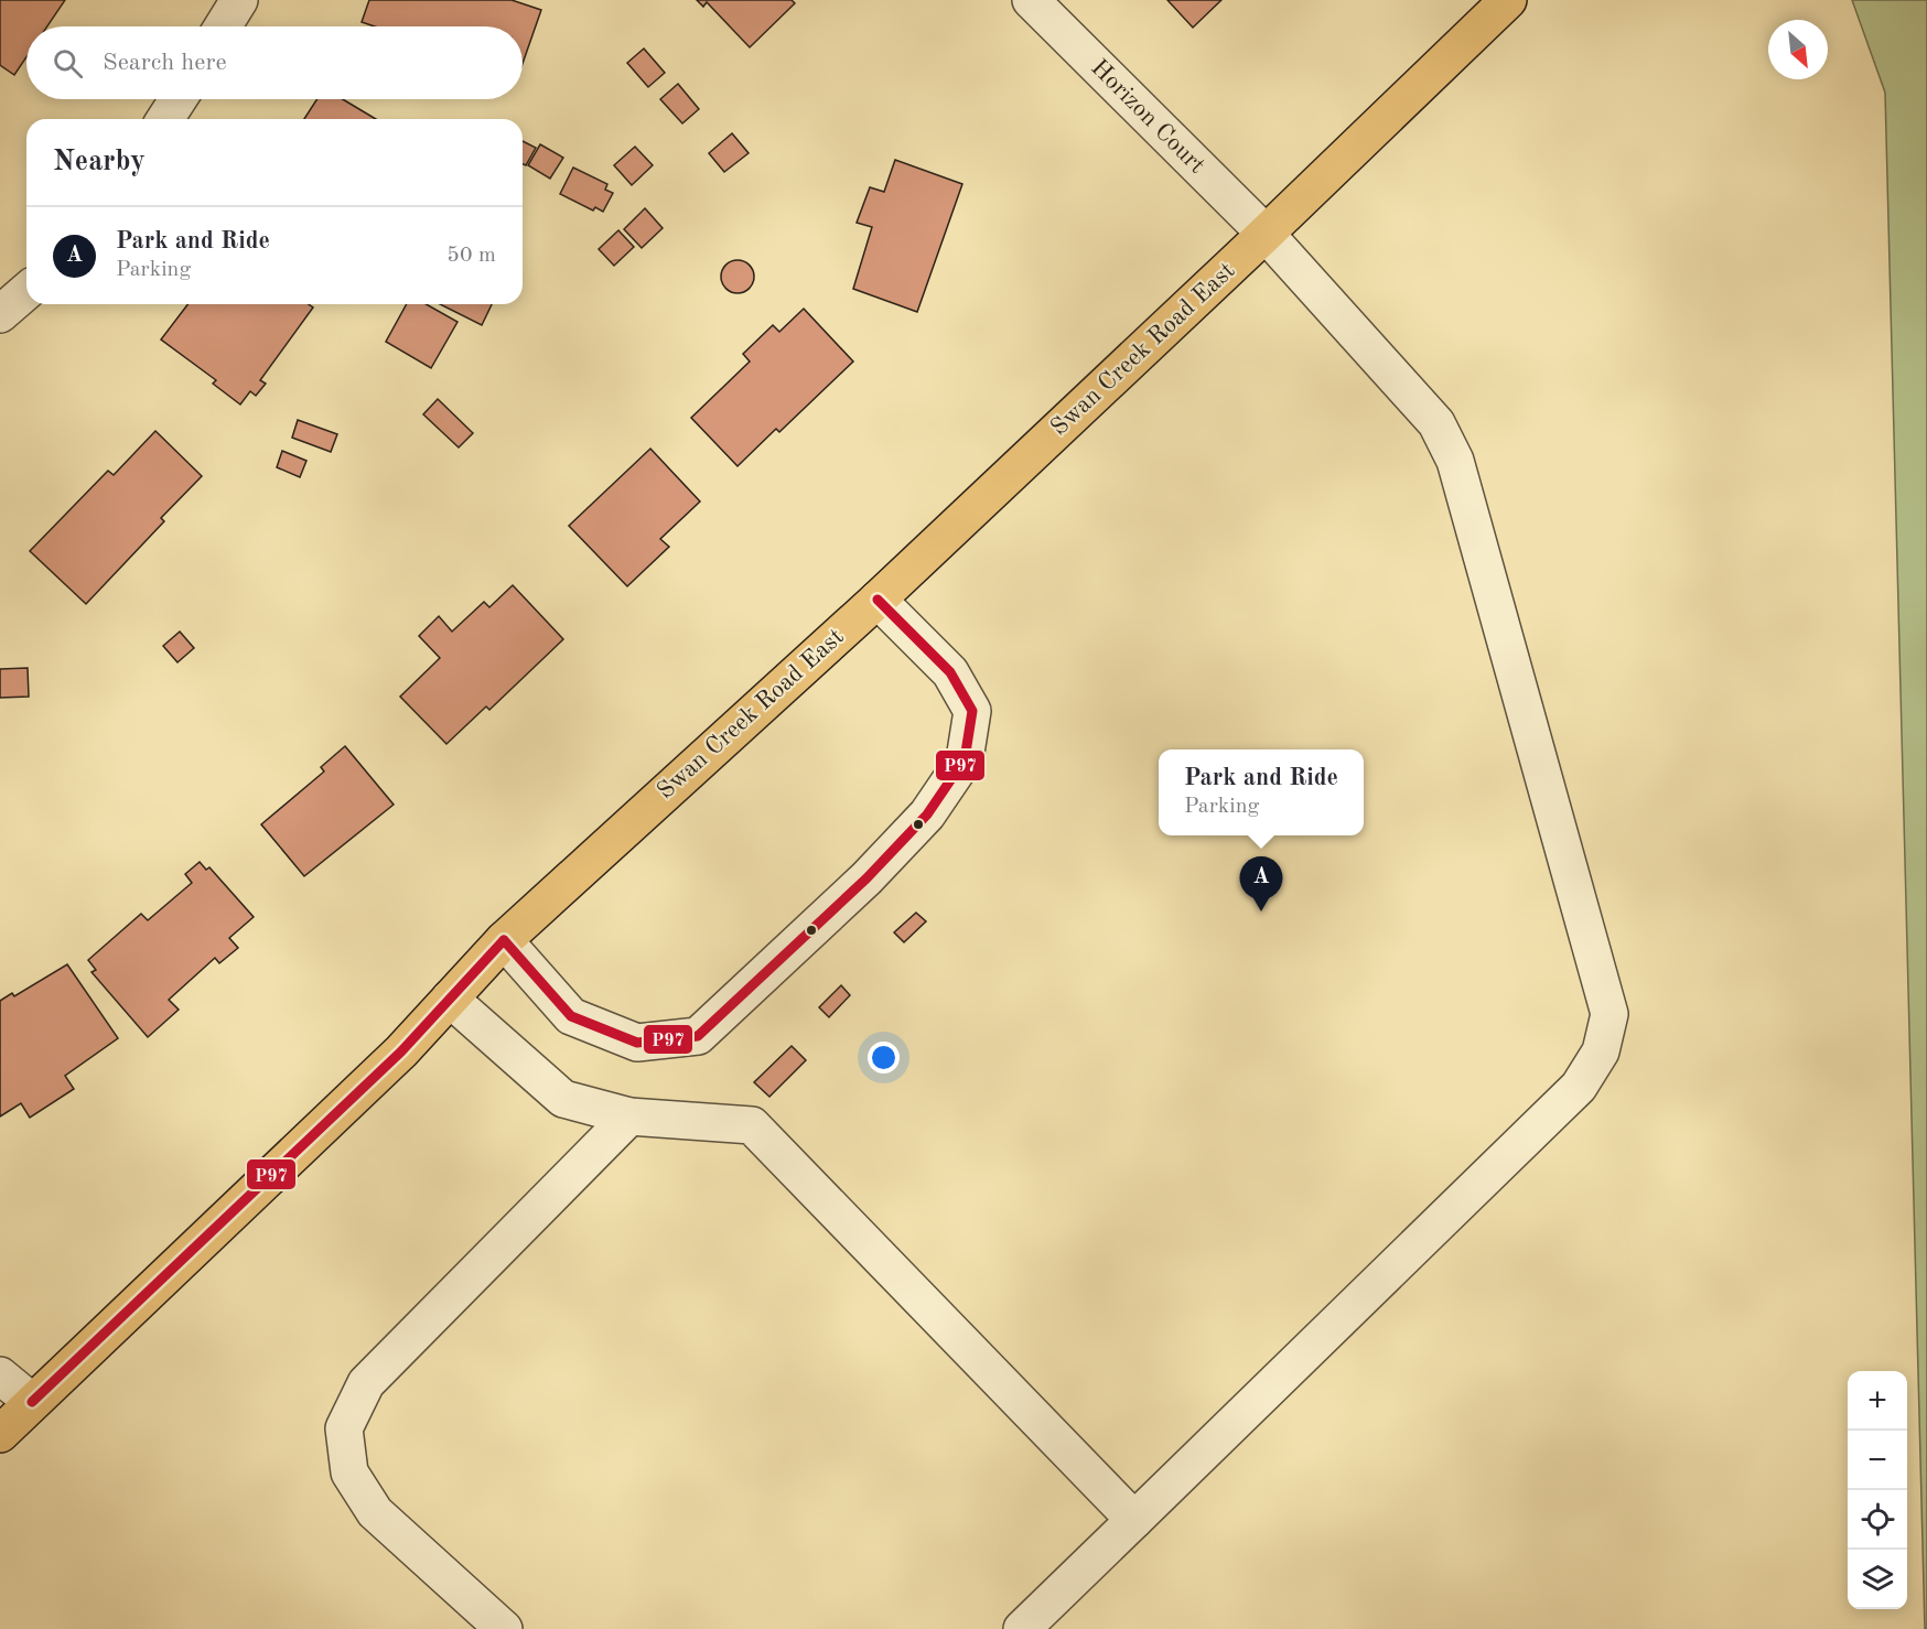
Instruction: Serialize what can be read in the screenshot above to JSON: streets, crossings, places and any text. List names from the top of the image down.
{
  "streets": {
    "main road": ["Swan Creek Road East"],
    "street": ["Horizon Court"]
  },
  "crossings": [
    ["Horizon Court", "Swan Creek Road East"]
  ],
  "lines": ["transit line P97"],
  "north": "bottom right",
  "page": {
    "search": "Search here",
    "heading": "Nearby",
    "list": [
      {
        "mark": "A",
        "name": "Park and Ride",
        "note": "Parking",
        "value": "50 m"
      }
    ],
    "popup": ["Park and Ride", "Parking"],
    "pins": "A",
    "map_buttons": ["+", "−"]
  }
}
